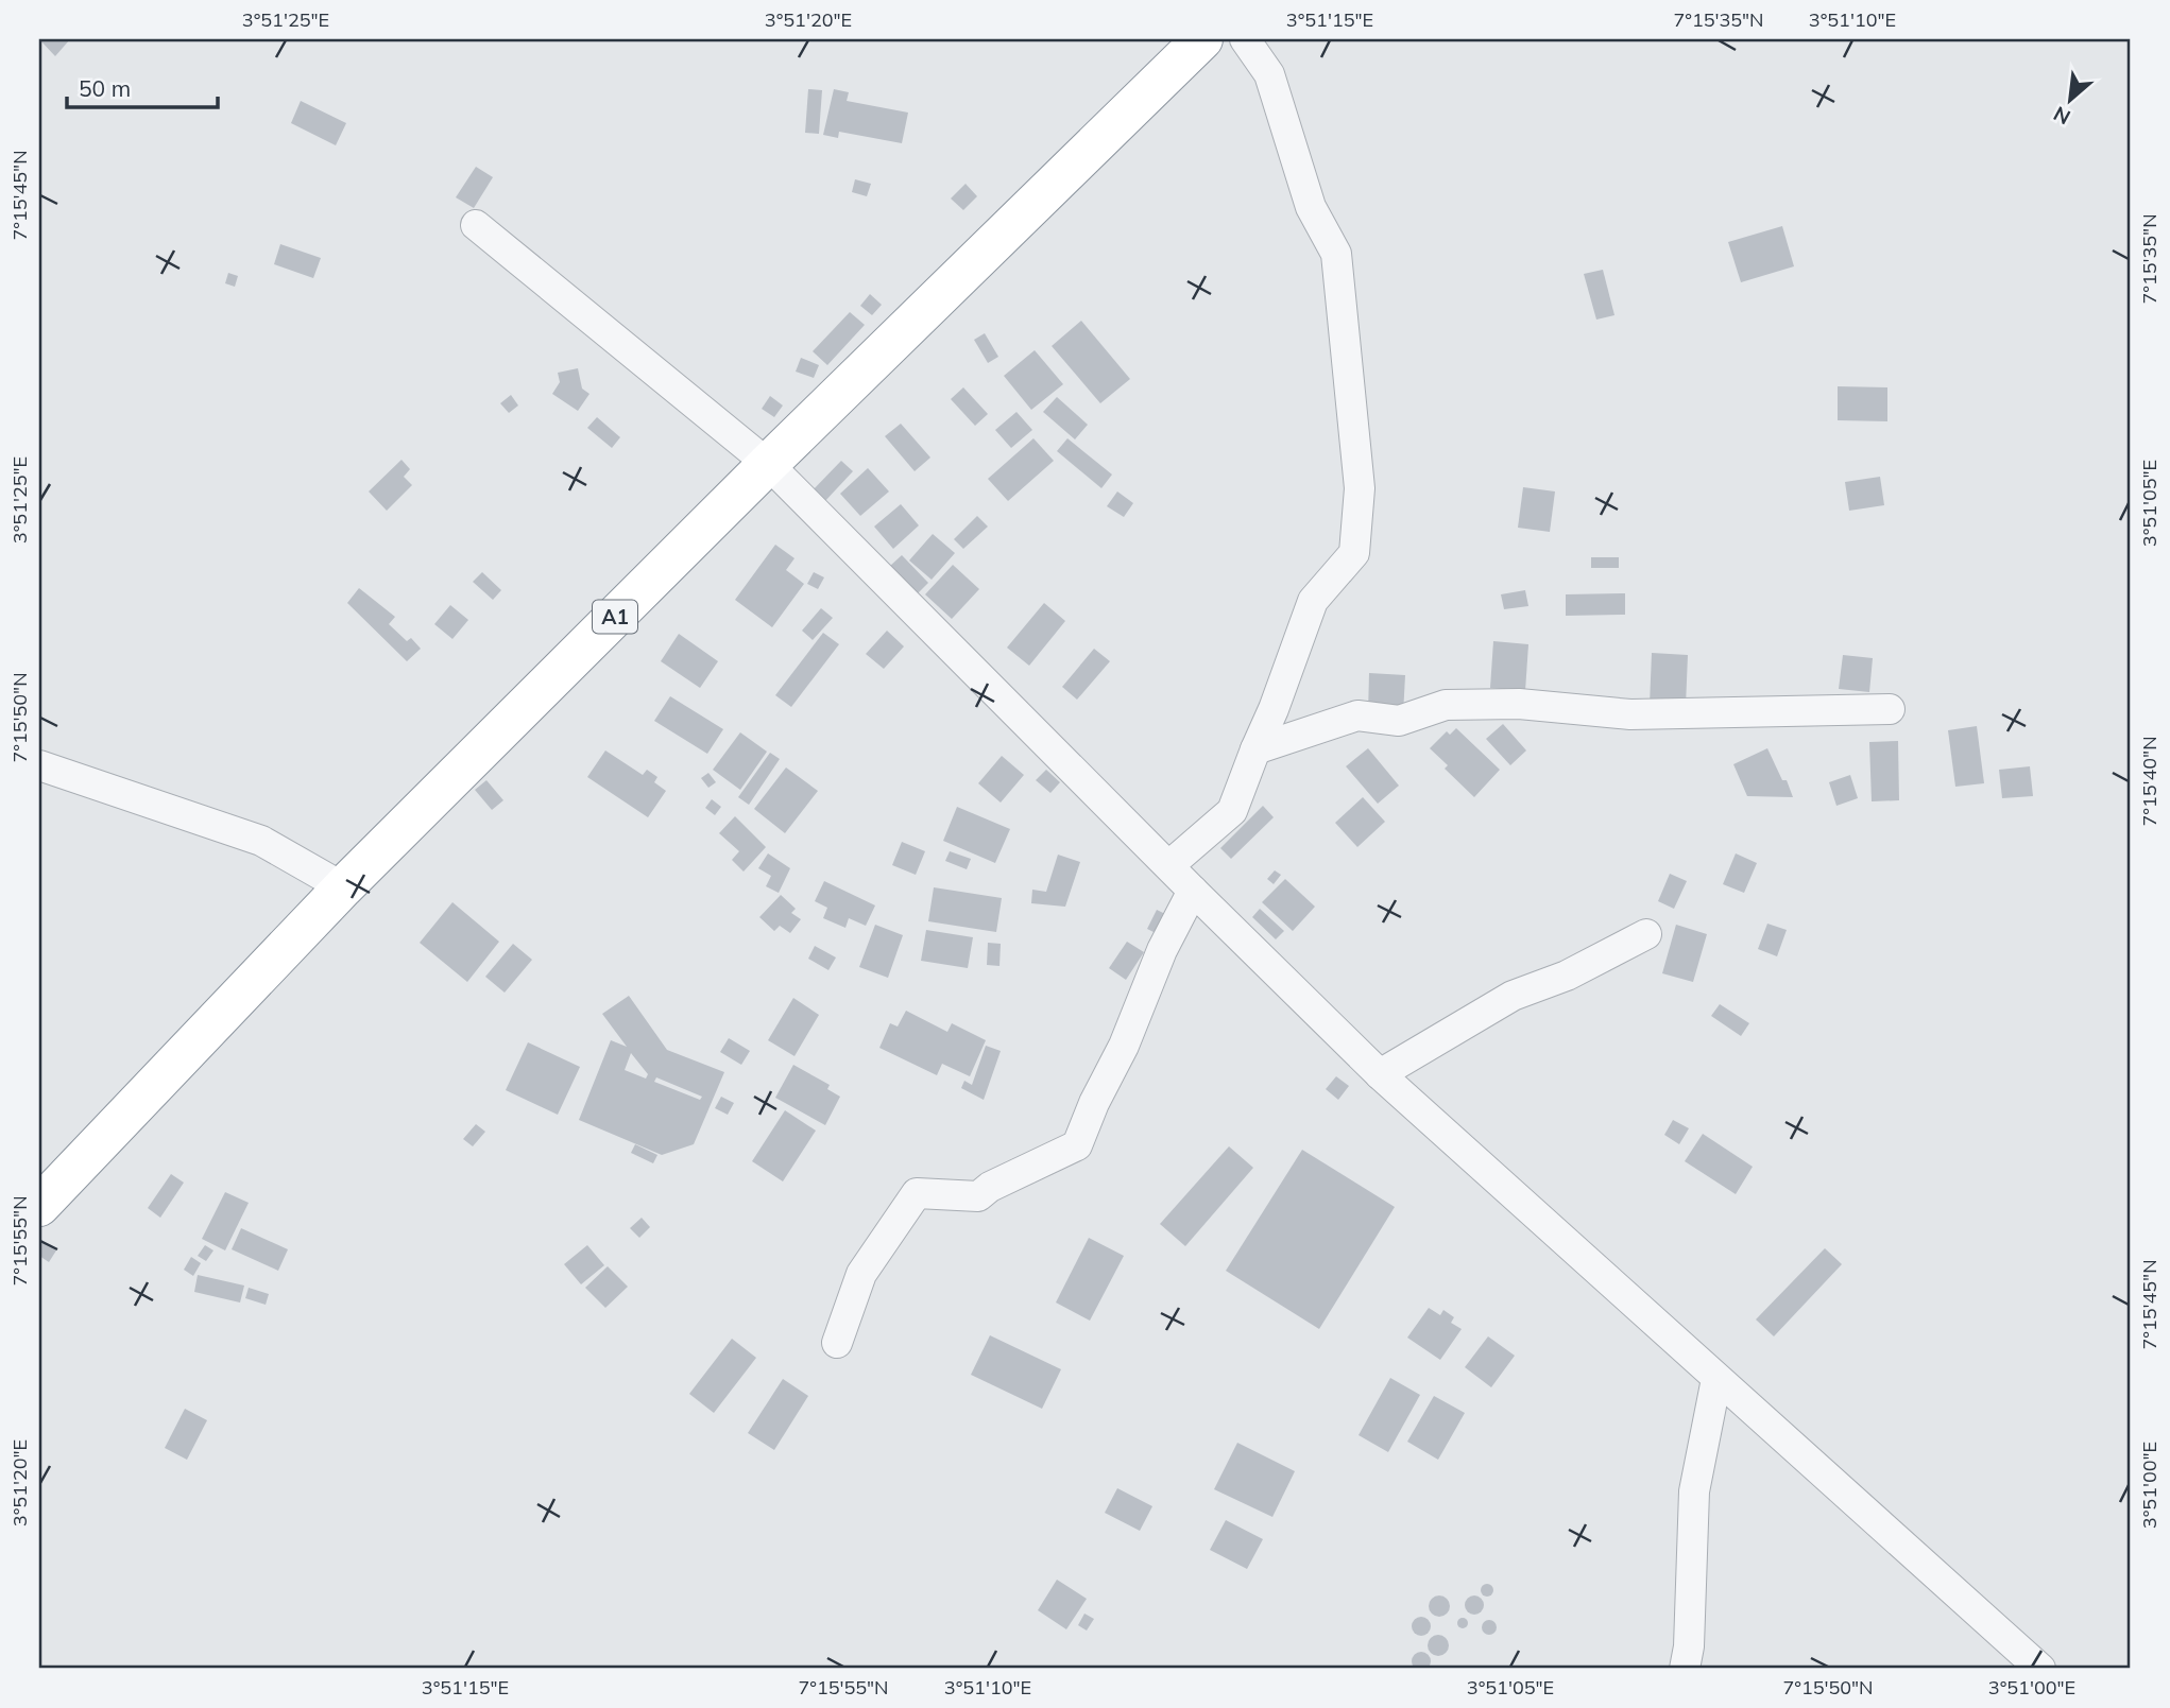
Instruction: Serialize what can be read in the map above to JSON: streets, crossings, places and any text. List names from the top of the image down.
{
  "streets": {
    "highway": ["A1"]
  },
  "scale_bar": "50 m",
  "north": "bottom left",
  "coordinates": [
    "3°51'25\"E",
    "3°51'20\"E",
    "3°51'15\"E",
    "7°15'35\"N",
    "3°51'10\"E",
    "7°15'45\"N",
    "3°51'05\"E",
    "7°15'50\"N",
    "7°15'40\"N",
    "7°15'55\"N",
    "3°51'00\"E"
  ]
}
